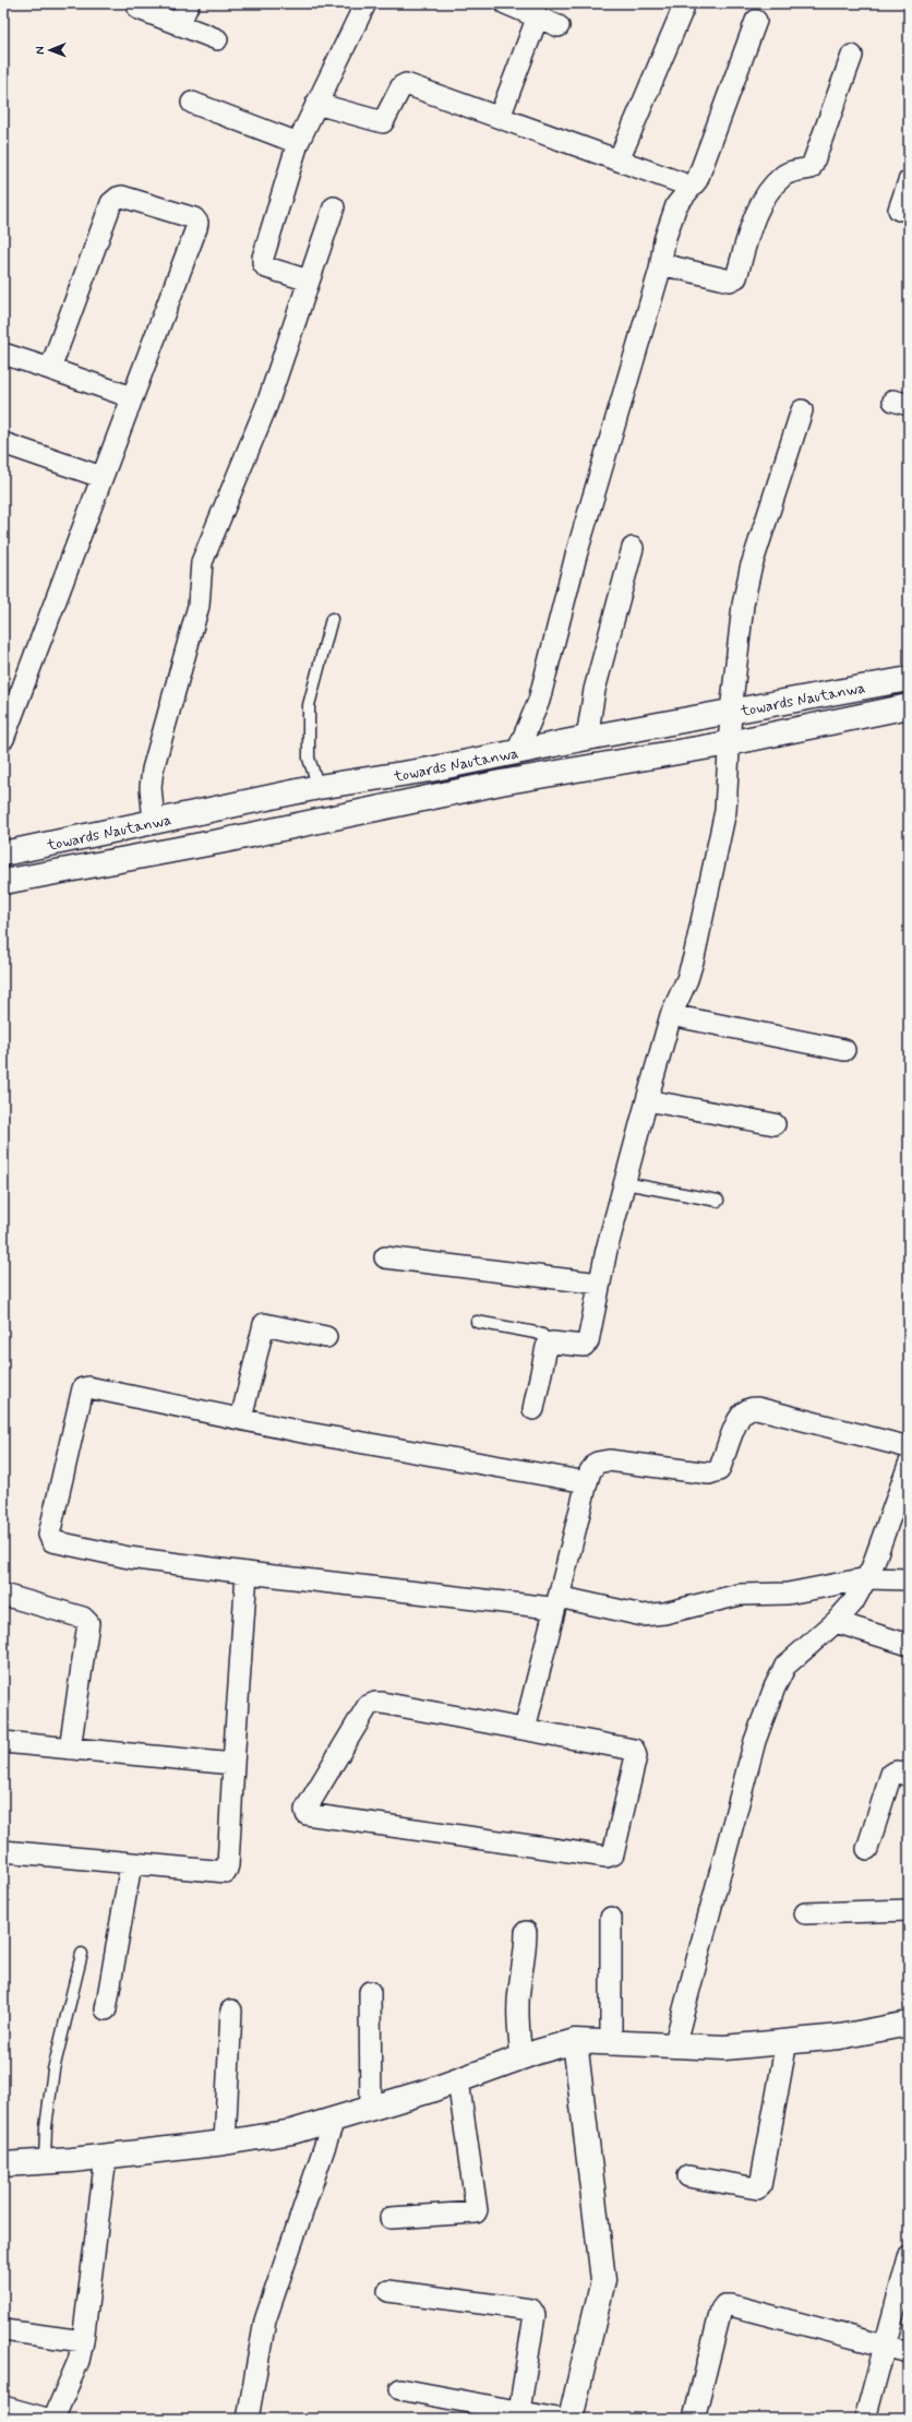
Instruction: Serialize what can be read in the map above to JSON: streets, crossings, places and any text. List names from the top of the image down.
{
  "streets": {
    "main road": ["towards Nautanwa"]
  },
  "north": "left"
}
